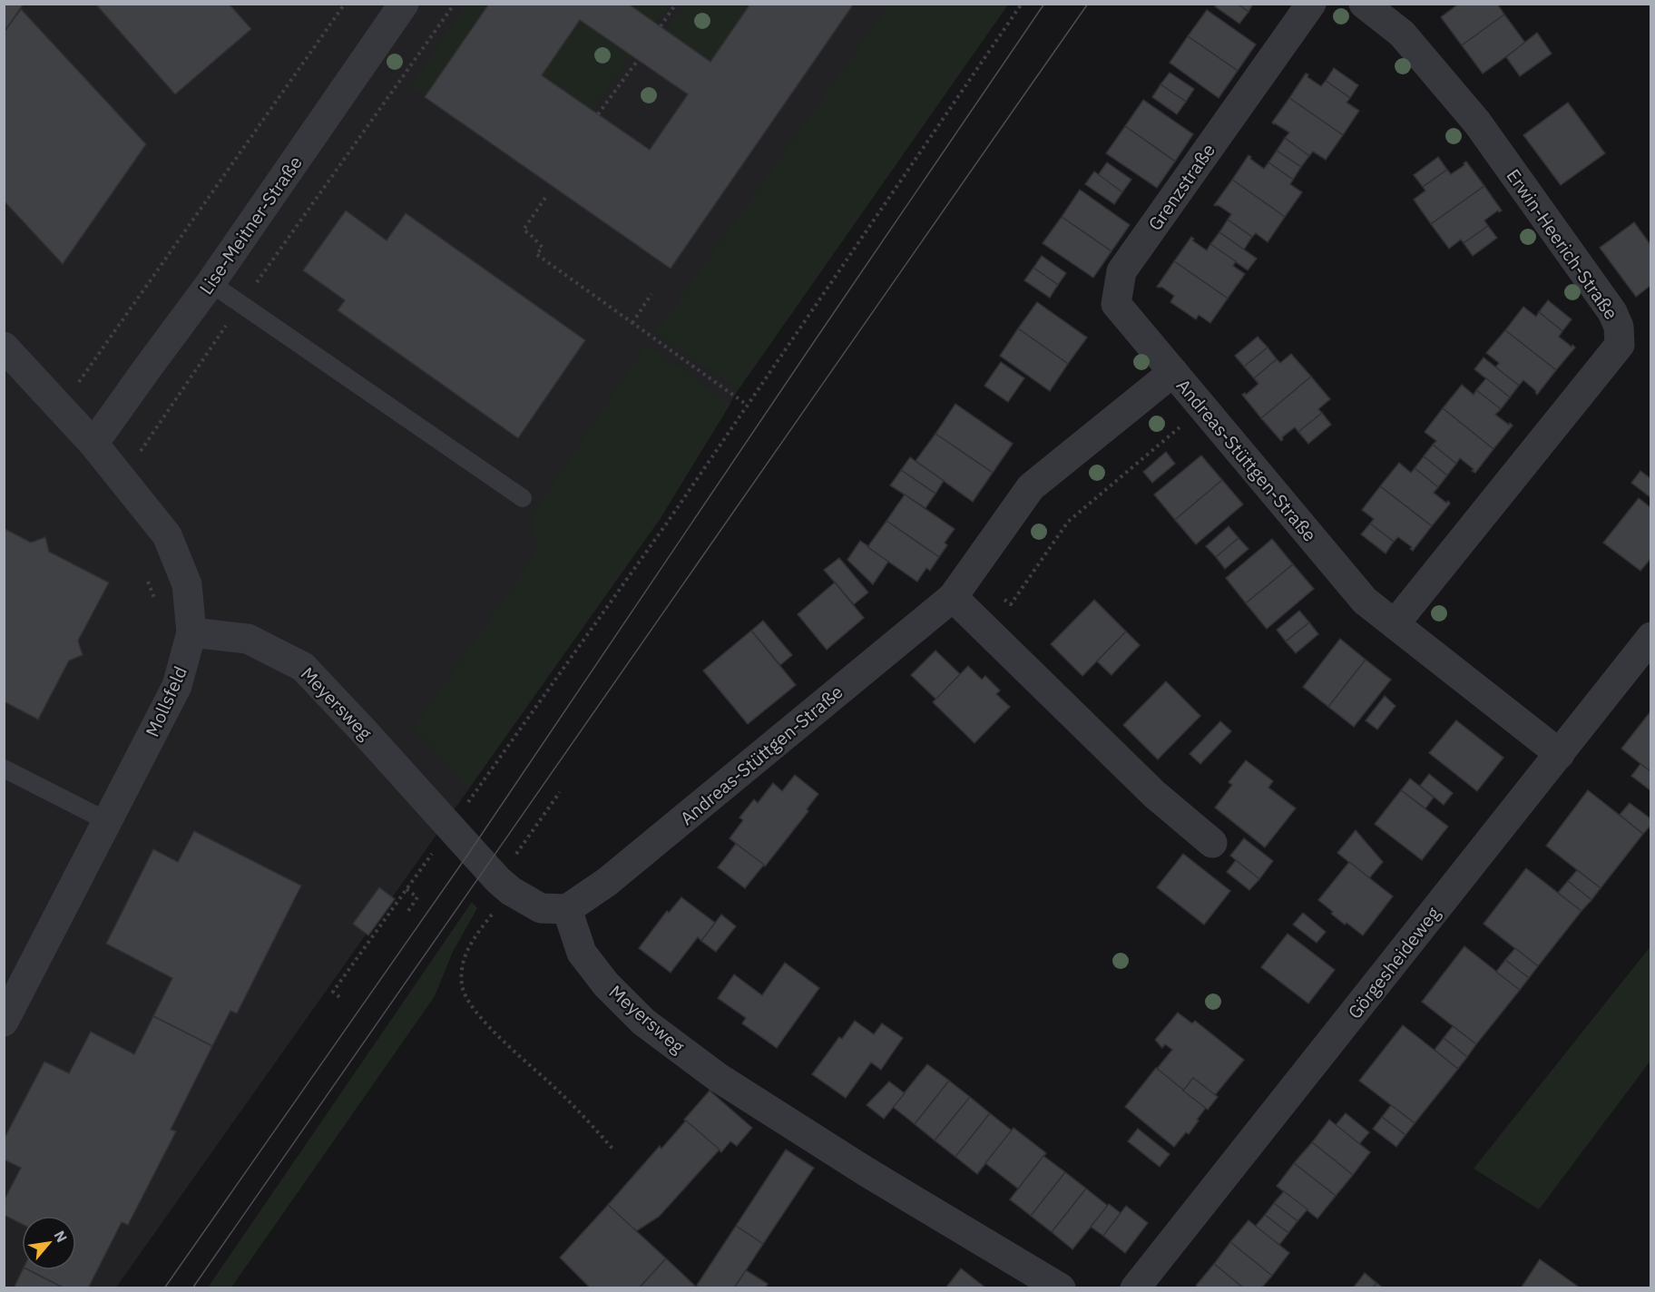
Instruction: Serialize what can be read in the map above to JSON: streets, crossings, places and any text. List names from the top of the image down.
{
  "streets": {
    "street": [
      "Grenzstraße",
      "Lise-Meitner-Straße",
      "Erwin-Heerich-Straße",
      "Andreas-Stüttgen-Straße",
      "Mollsfeld",
      "Meyersweg",
      "Görgesheideweg"
    ]
  },
  "crossings": [
    ["Grenzstraße", "Andreas-Stüttgen-Straße"],
    ["Lise-Meitner-Straße", "Mollsfeld"],
    ["Erwin-Heerich-Straße", "Andreas-Stüttgen-Straße"],
    ["Andreas-Stüttgen-Straße", "Meyersweg"],
    ["Andreas-Stüttgen-Straße", "Görgesheideweg"],
    ["Mollsfeld", "Meyersweg"]
  ],
  "north": "top right"
}
